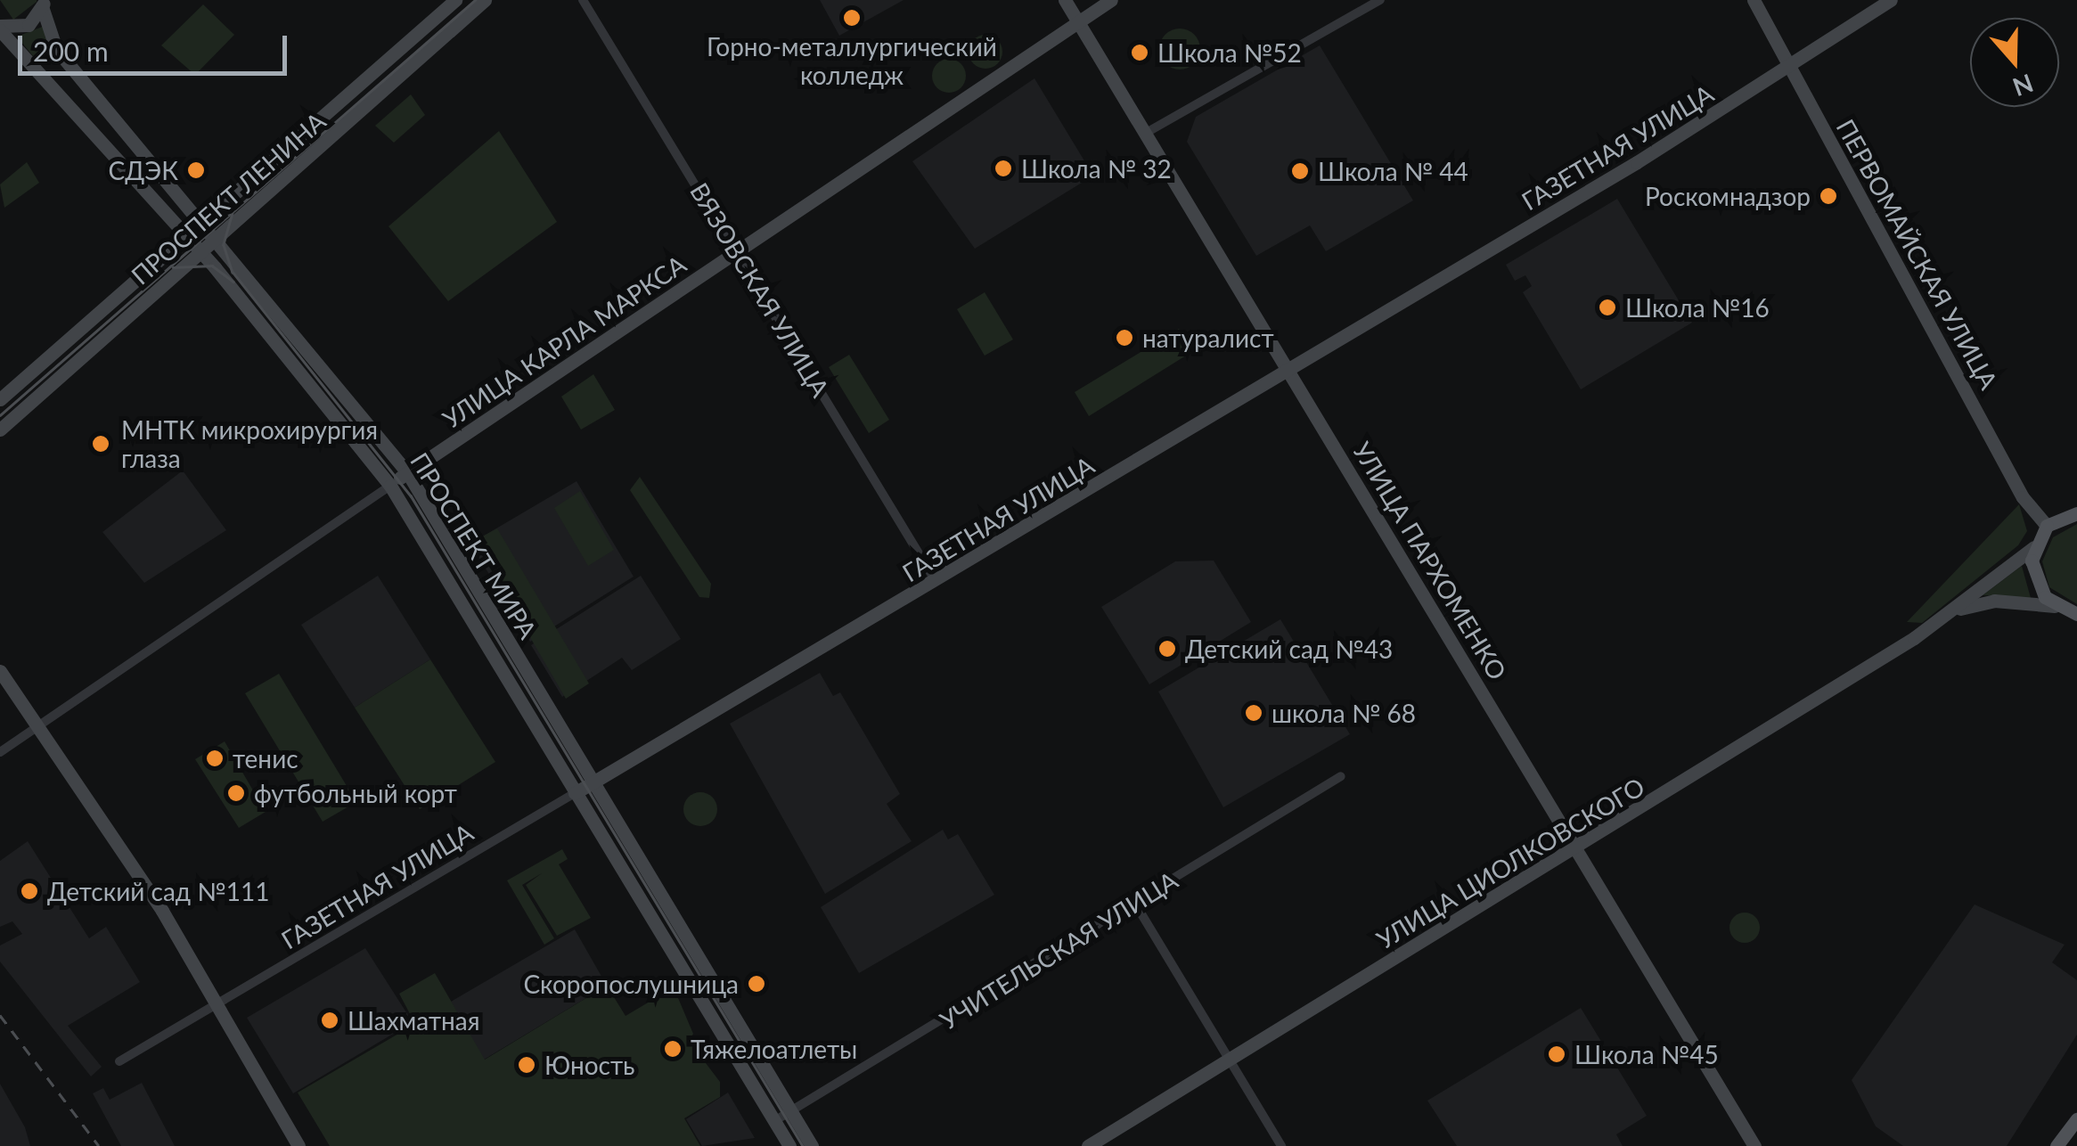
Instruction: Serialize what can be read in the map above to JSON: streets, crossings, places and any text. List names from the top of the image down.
{
  "streets": {
    "main road": [
      "ГАЗЕТНАЯ УЛИЦА",
      "ПРОСПЕКТ ЛЕНИНА",
      "ПЕРВОМАЙСКАЯ УЛИЦА",
      "УЛИЦА КАРЛА МАРКСА",
      "ПРОСПЕКТ МИРА",
      "УЛИЦА ПАРХОМЕНКО",
      "УЛИЦА ЦИОЛКОВСКОГО"
    ],
    "street": ["ВЯЗОВСКАЯ УЛИЦА", "УЧИТЕЛЬСКАЯ УЛИЦА"]
  },
  "crossings": [
    ["ГАЗЕТНАЯ УЛИЦА", "ПЕРВОМАЙСКАЯ УЛИЦА"],
    ["ГАЗЕТНАЯ УЛИЦА", "ВЯЗОВСКАЯ УЛИЦА"],
    ["ГАЗЕТНАЯ УЛИЦА", "ПРОСПЕКТ МИРА"],
    ["ГАЗЕТНАЯ УЛИЦА", "УЛИЦА ПАРХОМЕНКО"],
    ["ПРОСПЕКТ ЛЕНИНА", "ПРОСПЕКТ МИРА"],
    ["ВЯЗОВСКАЯ УЛИЦА", "УЛИЦА КАРЛА МАРКСА"],
    ["УЛИЦА КАРЛА МАРКСА", "ПРОСПЕКТ МИРА"],
    ["УЛИЦА КАРЛА МАРКСА", "УЛИЦА ПАРХОМЕНКО"],
    ["ПРОСПЕКТ МИРА", "УЧИТЕЛЬСКАЯ УЛИЦА"],
    ["УЛИЦА ПАРХОМЕНКО", "УЛИЦА ЦИОЛКОВСКОГО"]
  ],
  "places": [
    "Горно-металлургический колледж",
    "Школа №52",
    "Школа № 32",
    "СДЭК",
    "Школа № 44",
    "Роскомнадзор",
    "Школа №16",
    "натуралист",
    "МНТК микрохирургия глаза",
    "Детский сад №43",
    "школа № 68",
    "тенис",
    "футбольный корт",
    "Детский сад №111",
    "Скоропослушница",
    "Шахматная",
    "Тяжелоатлеты",
    "Школа №45",
    "Юность"
  ],
  "scale_bar": "200 m",
  "north": "bottom"
}
